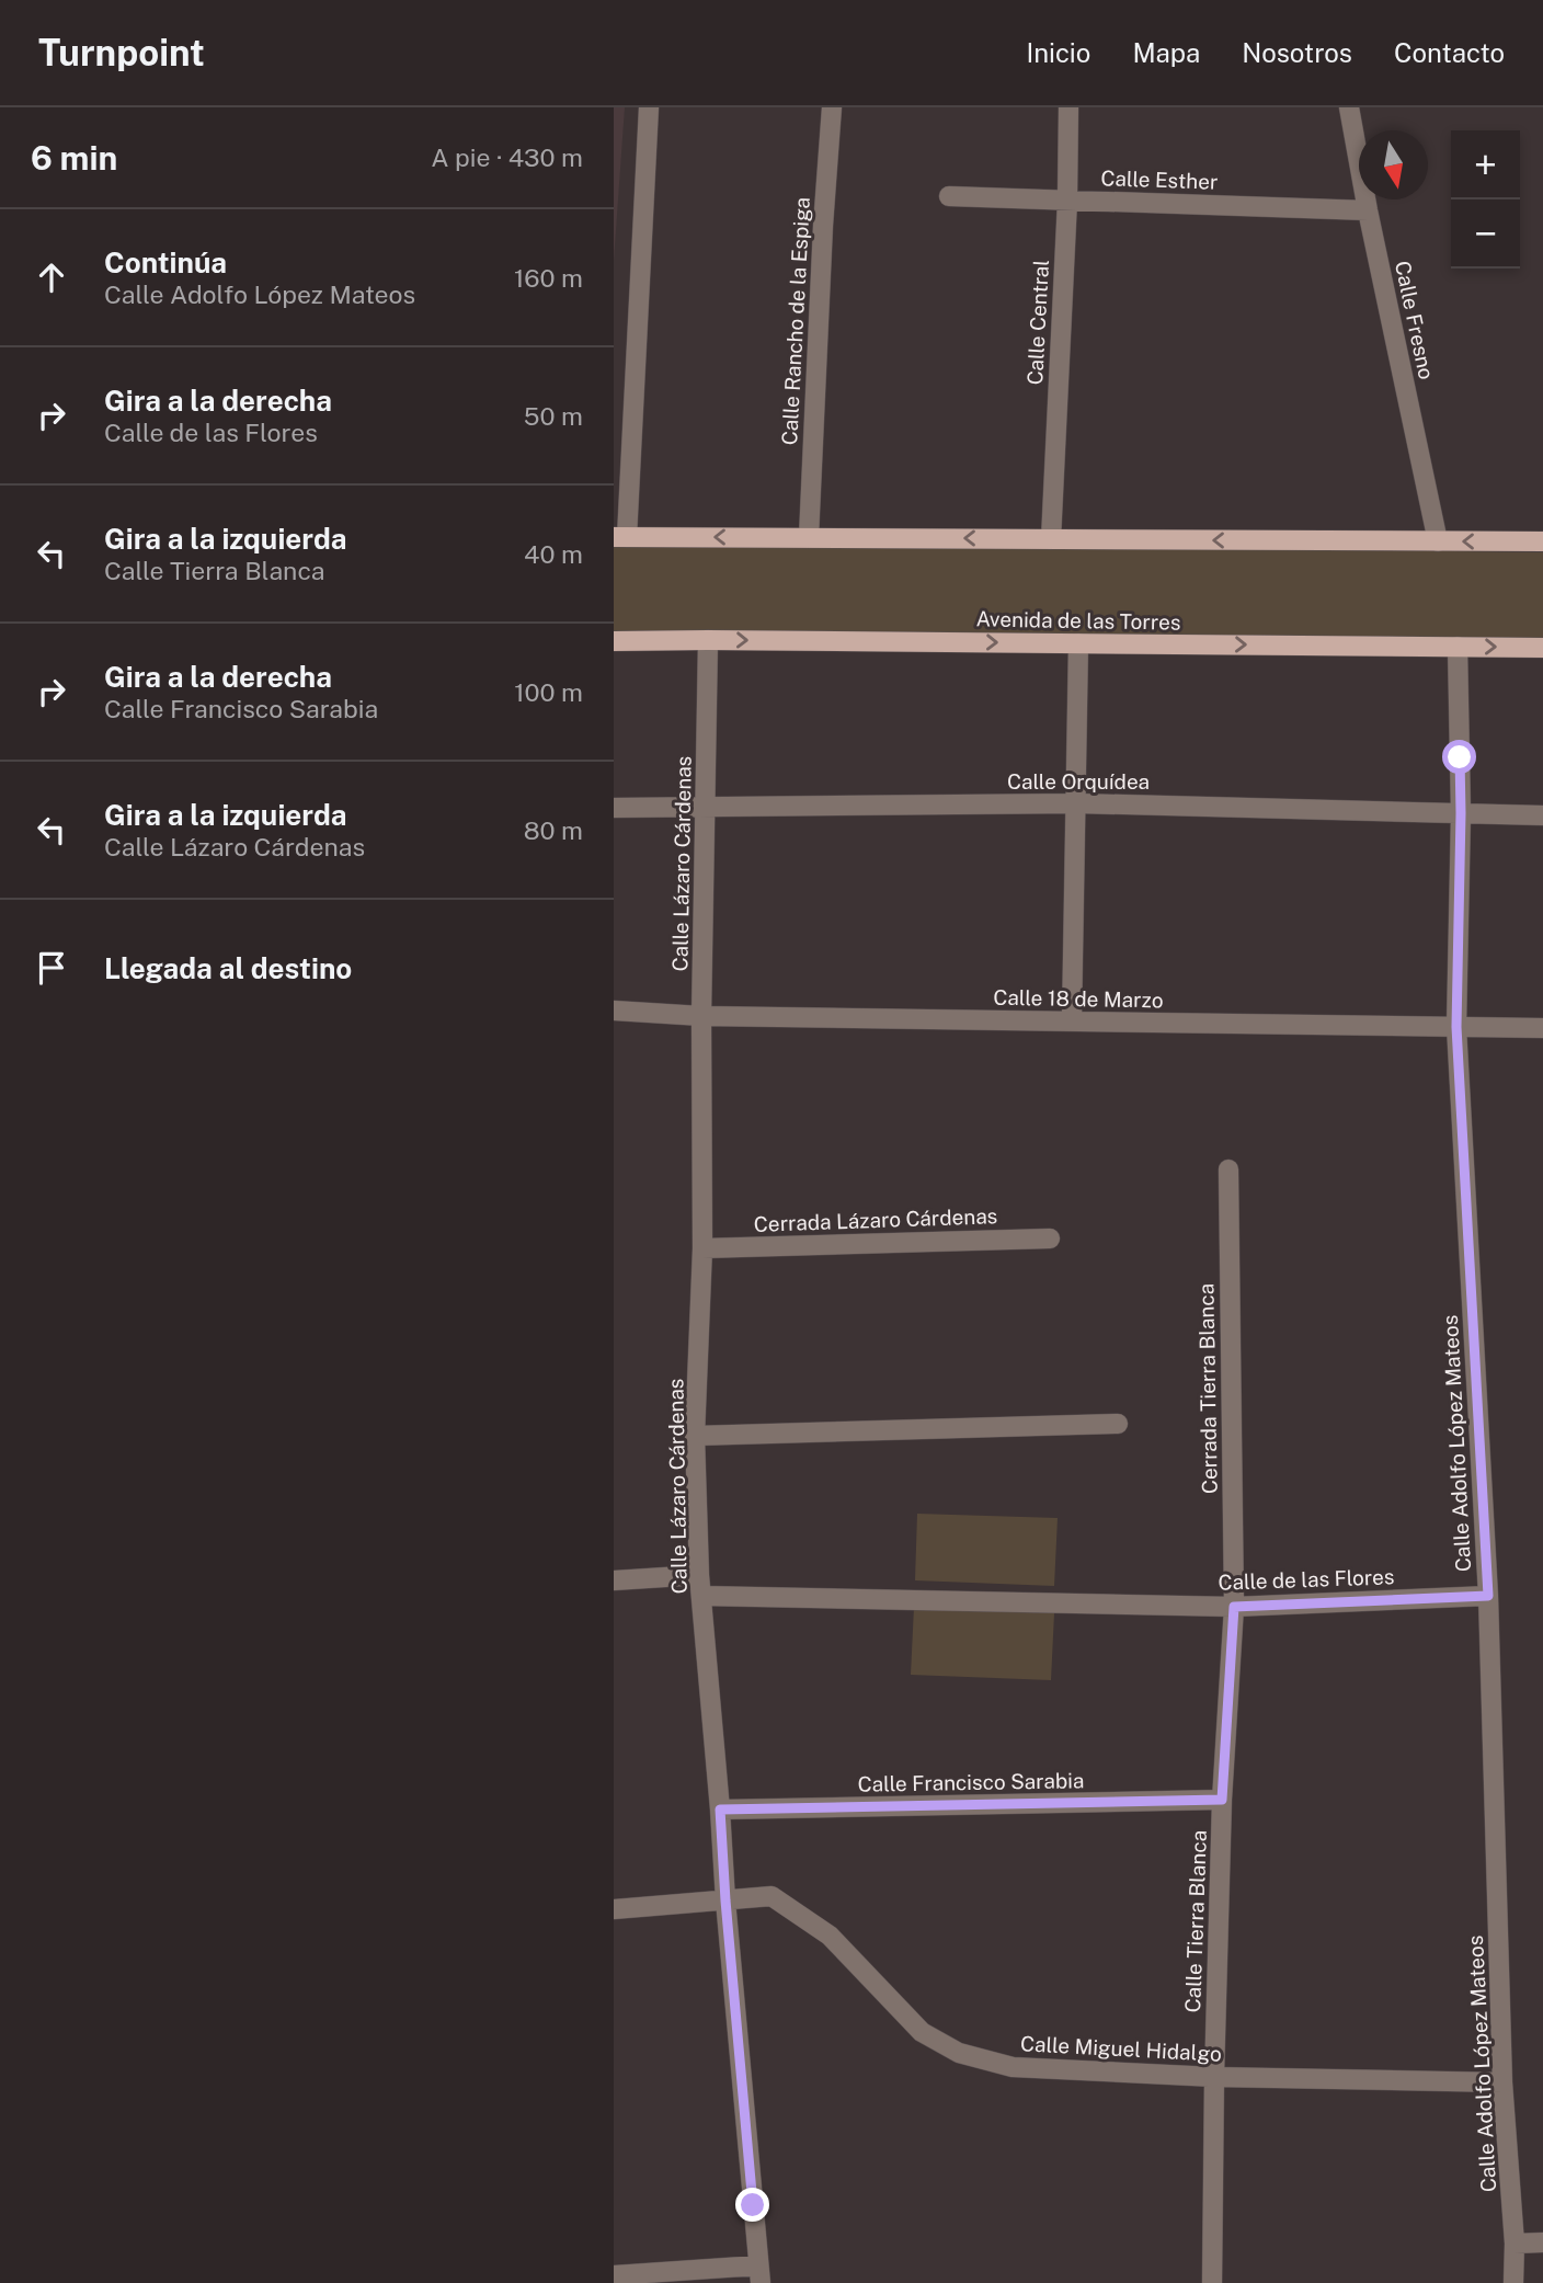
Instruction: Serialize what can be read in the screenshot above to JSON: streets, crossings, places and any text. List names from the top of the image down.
{
  "streets": {
    "main road": ["Avenida de las Torres"],
    "street": [
      "Calle Esther",
      "Calle Fresno",
      "Calle Rancho de la Espiga",
      "Calle Central",
      "Calle Orquídea",
      "Calle Lázaro Cárdenas",
      "Calle 18 de Marzo",
      "Cerrada Lázaro Cárdenas",
      "Cerrada Tierra Blanca",
      "Calle Adolfo López Mateos",
      "Calle de las Flores",
      "Calle Francisco Sarabia",
      "Calle Tierra Blanca",
      "Calle Miguel Hidalgo"
    ]
  },
  "crossings": [
    ["Calle Esther", "Calle Fresno"],
    ["Calle Esther", "Calle Central"],
    ["Avenida de las Torres", "Calle Lázaro Cárdenas"],
    ["Avenida de las Torres", "Calle Adolfo López Mateos"],
    ["Calle Orquídea", "Calle Lázaro Cárdenas"],
    ["Calle Orquídea", "Calle Adolfo López Mateos"],
    ["Calle Lázaro Cárdenas", "Calle 18 de Marzo"],
    ["Calle Lázaro Cárdenas", "Cerrada Lázaro Cárdenas"],
    ["Calle Lázaro Cárdenas", "Calle de las Flores"],
    ["Calle Lázaro Cárdenas", "Calle Francisco Sarabia"],
    ["Calle Lázaro Cárdenas", "Calle Miguel Hidalgo"],
    ["Calle 18 de Marzo", "Calle Adolfo López Mateos"],
    ["Cerrada Tierra Blanca", "Calle de las Flores"],
    ["Cerrada Tierra Blanca", "Calle Tierra Blanca"],
    ["Calle Adolfo López Mateos", "Calle de las Flores"],
    ["Calle Adolfo López Mateos", "Calle Miguel Hidalgo"],
    ["Calle de las Flores", "Calle Tierra Blanca"],
    ["Calle Francisco Sarabia", "Calle Tierra Blanca"],
    ["Calle Tierra Blanca", "Calle Miguel Hidalgo"]
  ],
  "north": "bottom",
  "page": {
    "header": "Turnpoint",
    "nav": [
      "Inicio",
      "Mapa",
      "Nosotros",
      "Contacto"
    ],
    "heading": ["6 min", "A pie · 430 m"],
    "map_buttons": ["+", "−"],
    "list": [
      ["Continúa", "Calle Adolfo López Mateos", "160 m"],
      ["Gira a la derecha", "Calle de las Flores", "50 m"],
      ["Gira a la izquierda", "Calle Tierra Blanca", "40 m"],
      ["Gira a la derecha", "Calle Francisco Sarabia", "100 m"],
      ["Gira a la izquierda", "Calle Lázaro Cárdenas", "80 m"],
      "Llegada al destino"
    ]
  }
}
